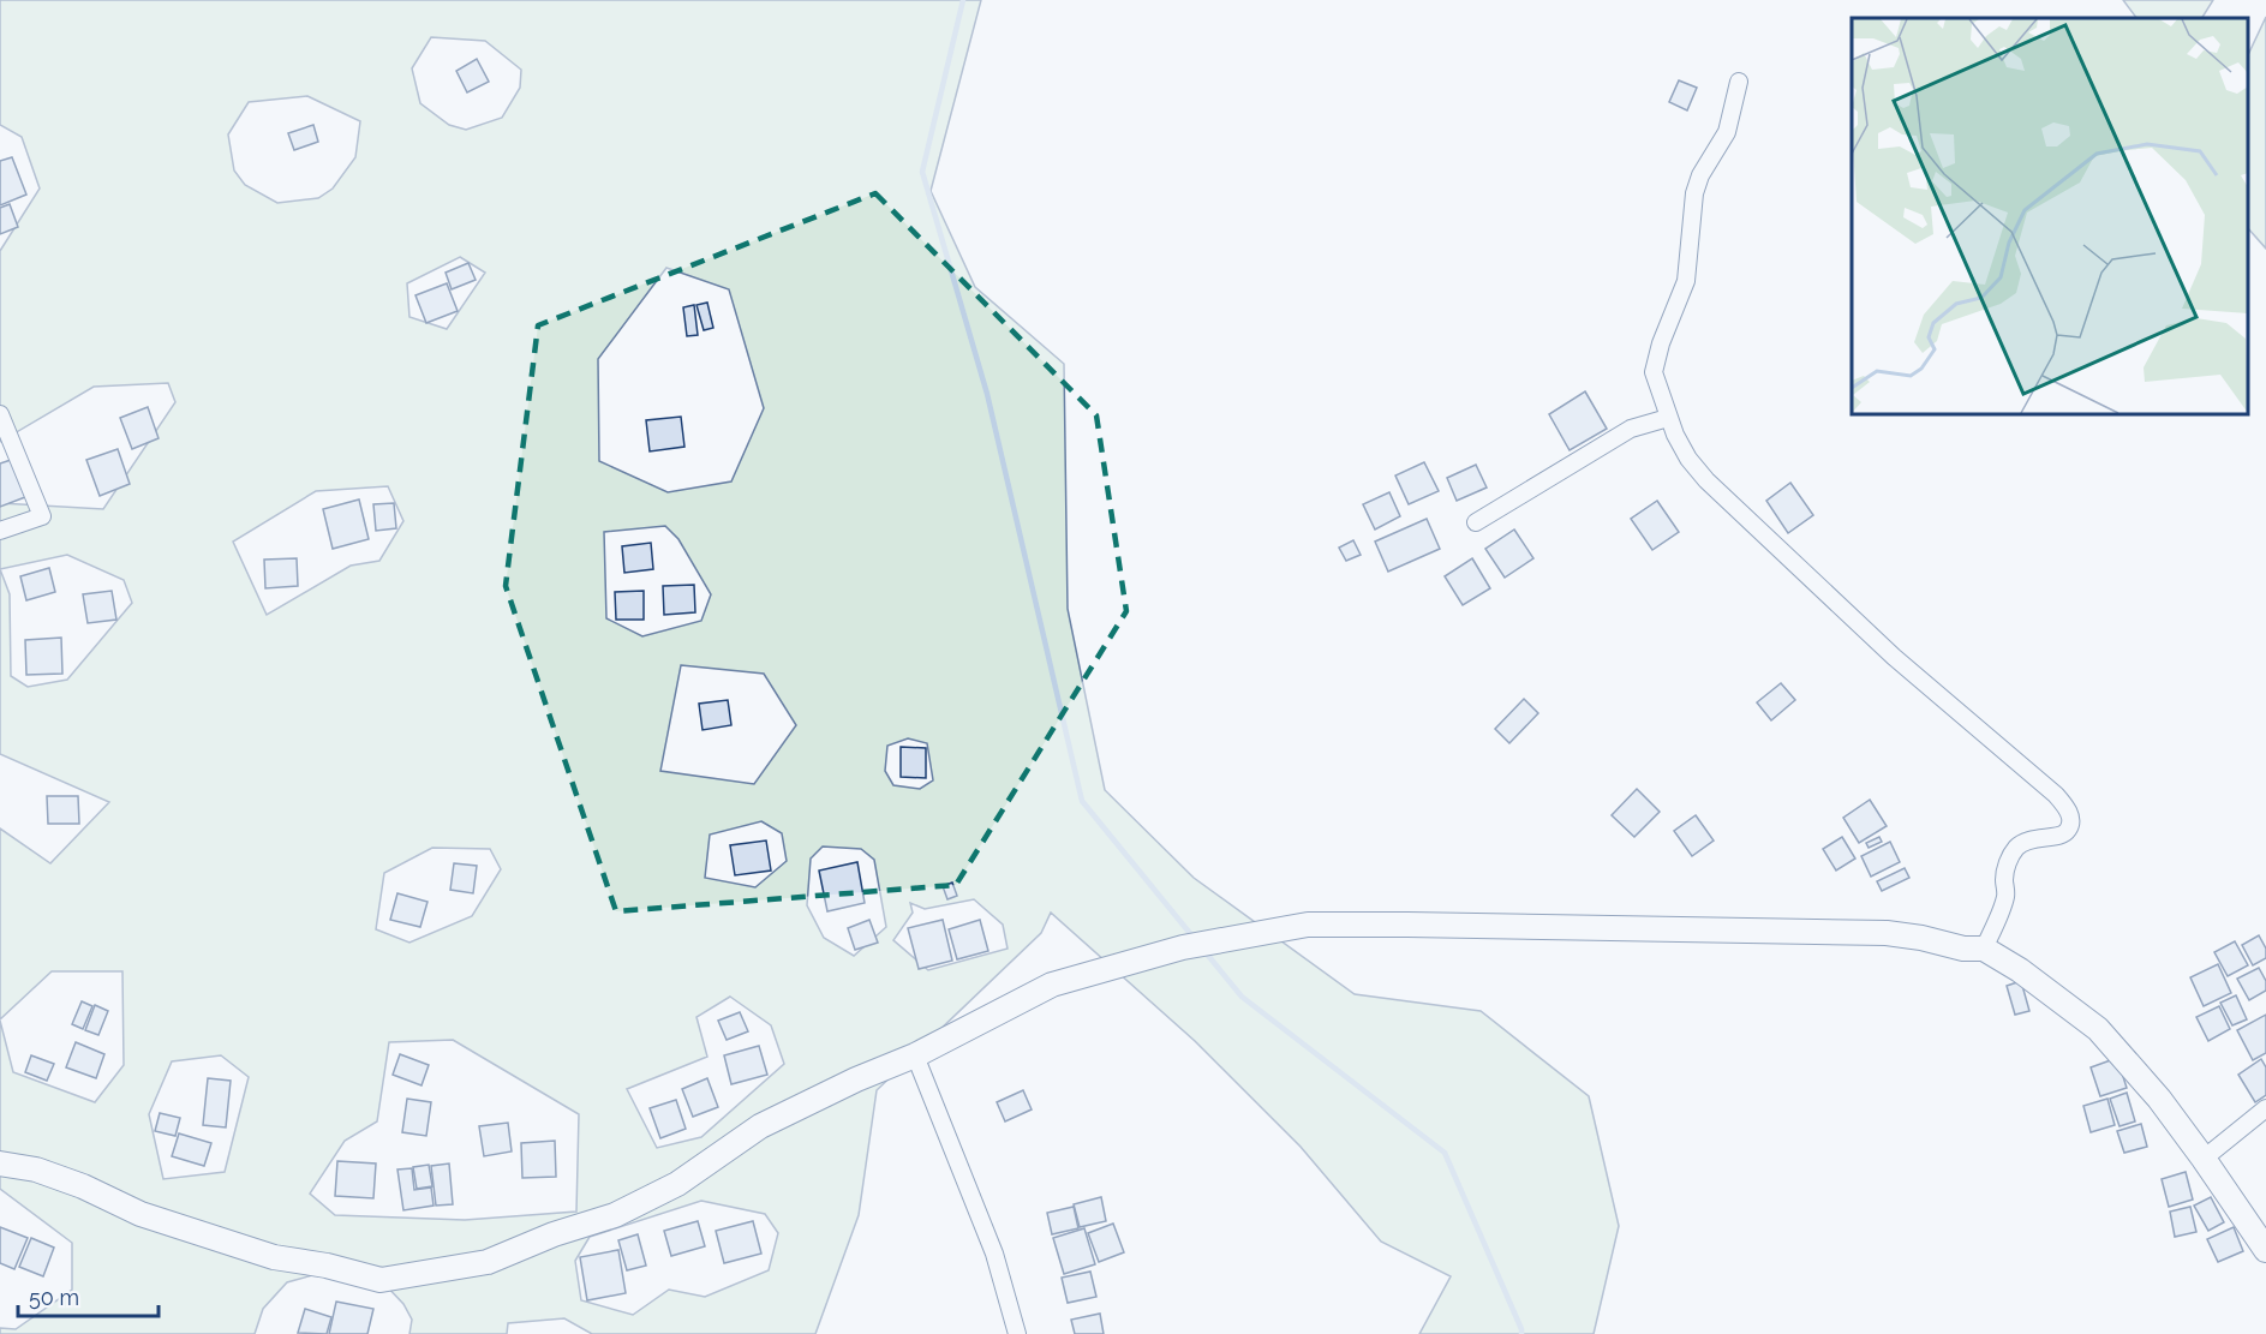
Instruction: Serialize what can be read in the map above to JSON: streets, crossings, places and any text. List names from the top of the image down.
{
  "scale_bar": "50 m"
}
